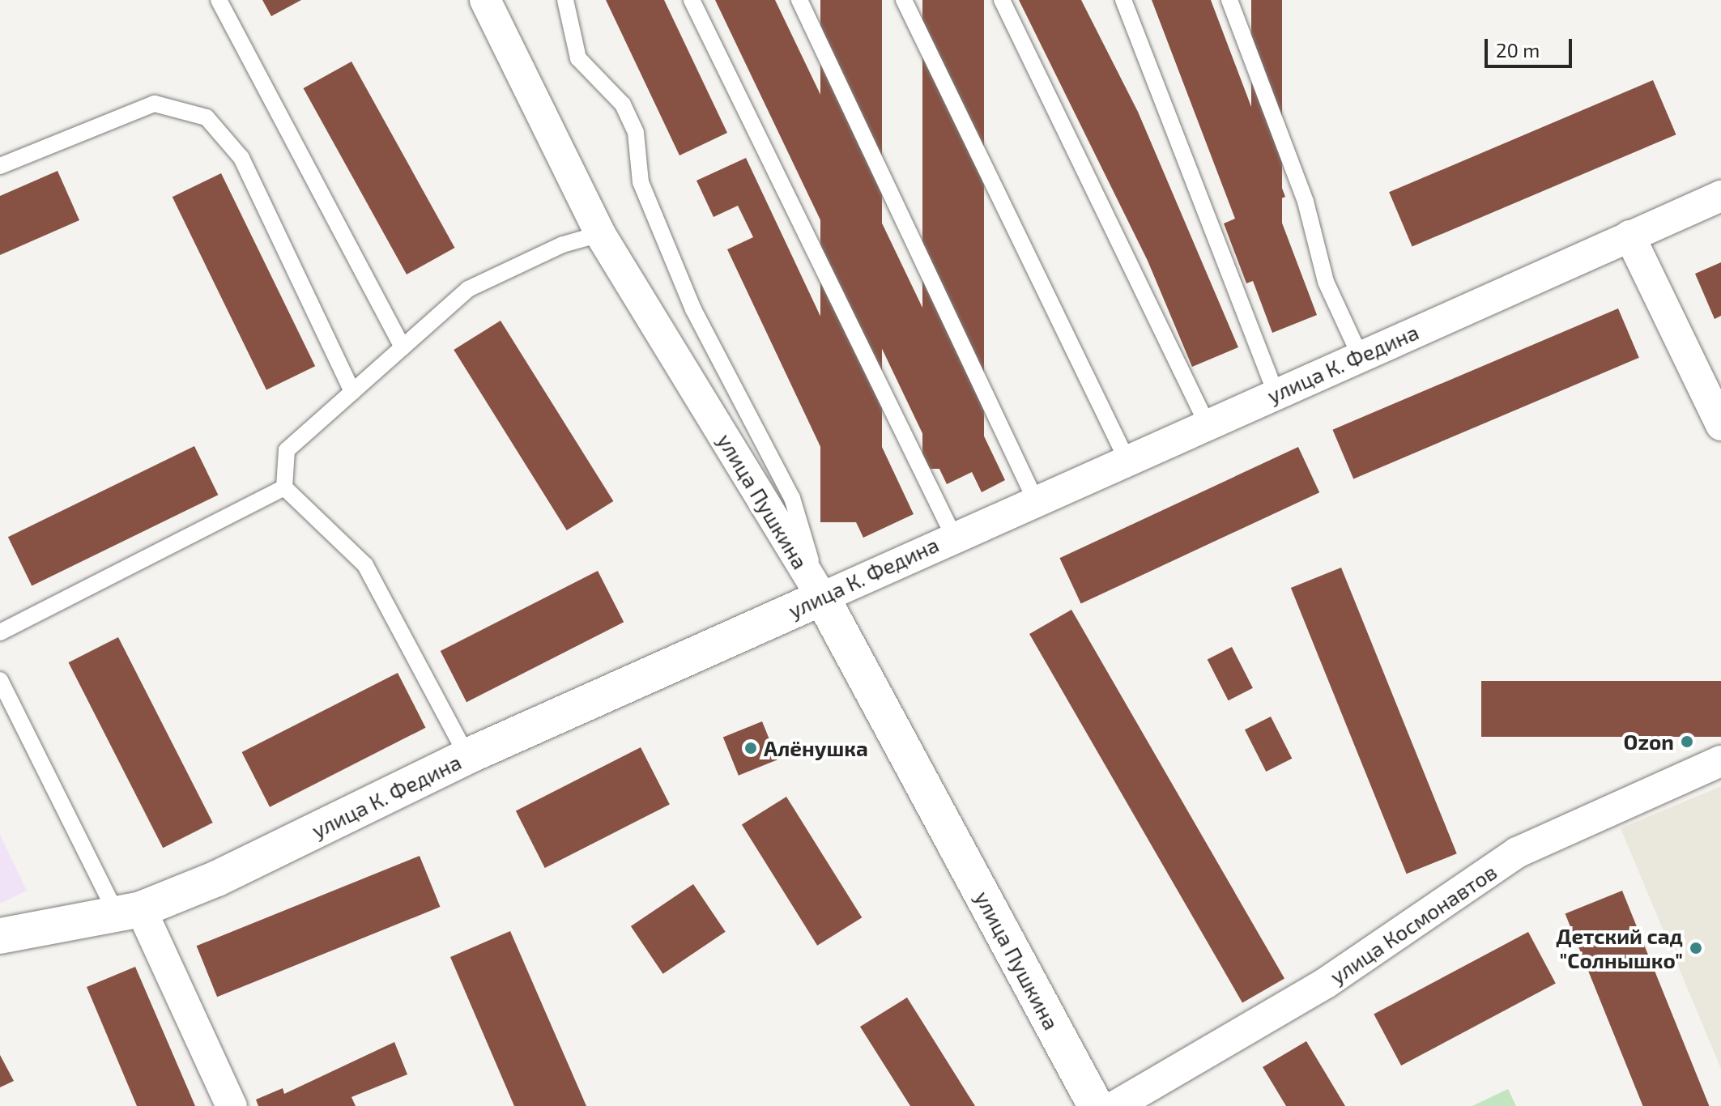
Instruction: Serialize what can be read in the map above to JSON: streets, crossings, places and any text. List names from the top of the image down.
{
  "streets": {
    "street": ["улица К. Федина", "улица Пушкина", "улица Космонавтов"]
  },
  "crossings": [
    ["улица К. Федина", "улица Пушкина"]
  ],
  "places": ["Ozon", "Алёнушка", "Детский сад \"Солнышко\""],
  "scale_bar": "20 m"
}
